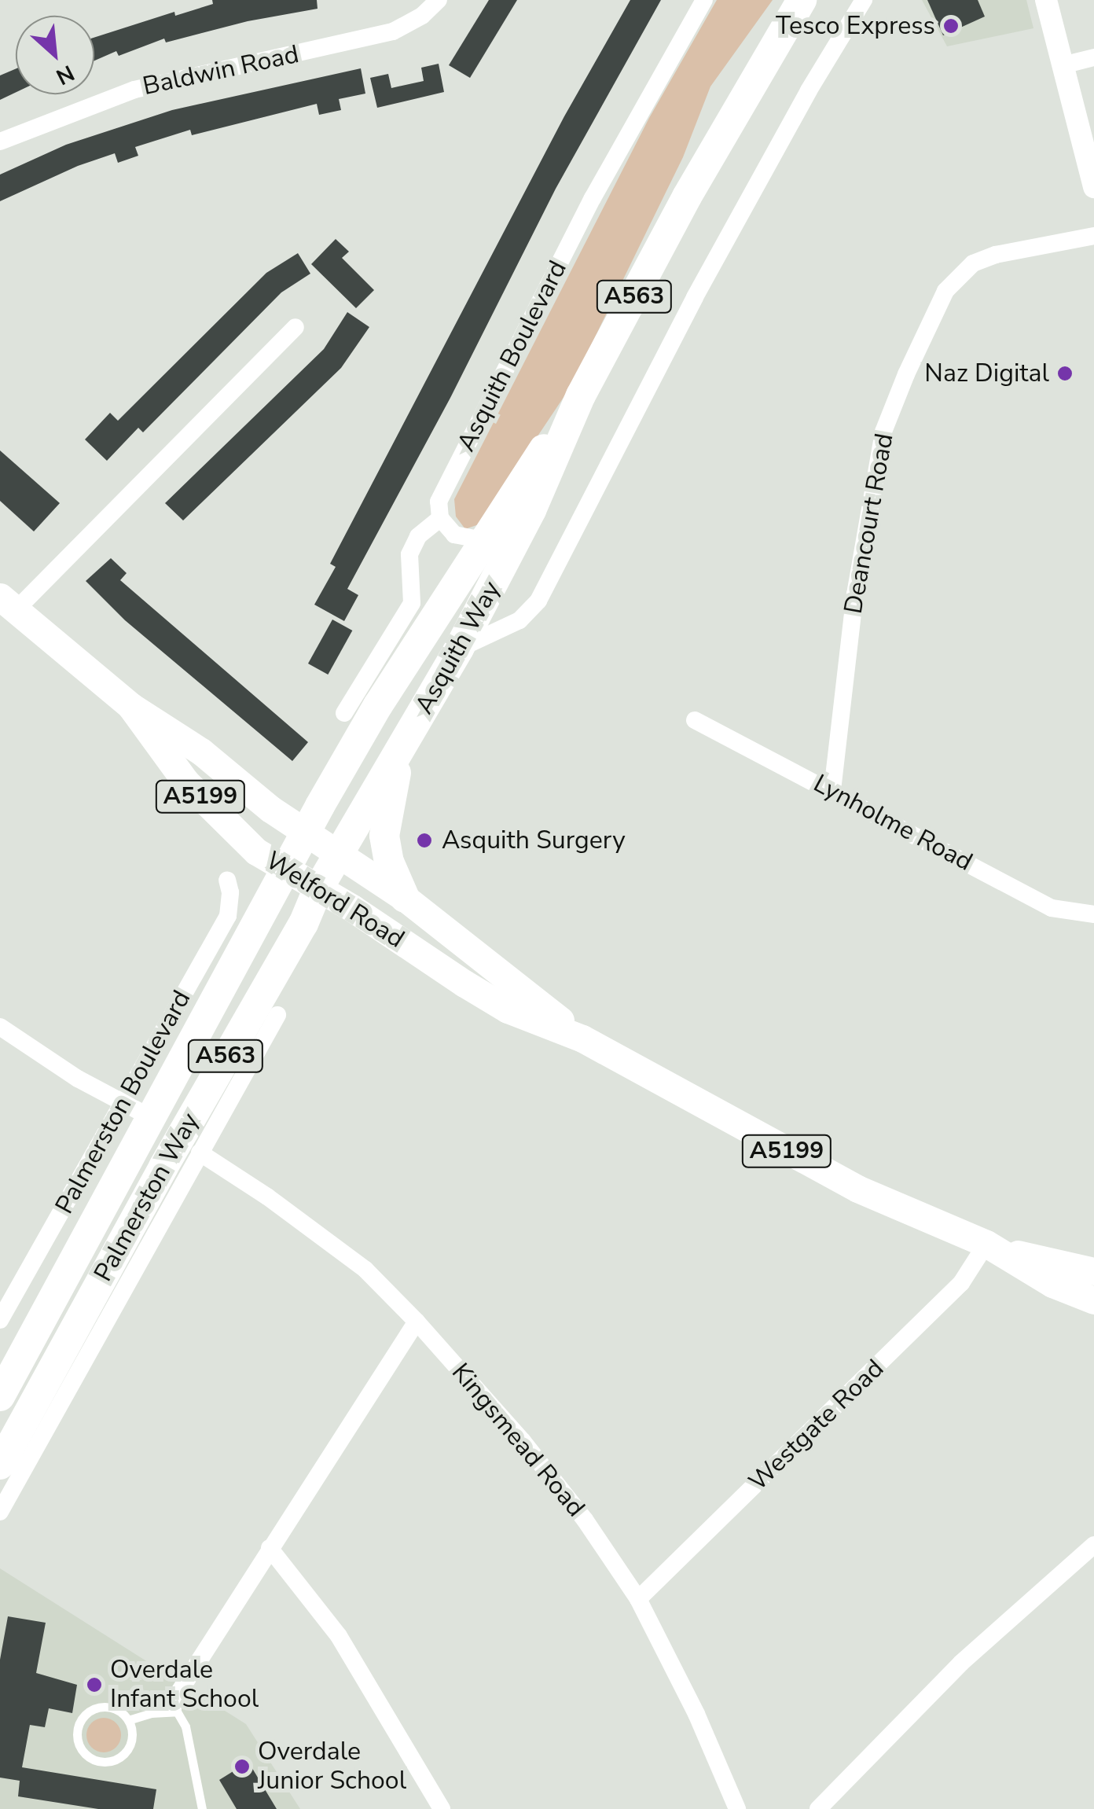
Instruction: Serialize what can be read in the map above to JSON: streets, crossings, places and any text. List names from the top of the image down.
{
  "streets": {
    "highway": ["A563", "Asquith Way", "Palmerston Way"],
    "main road": ["A5199", "Welford Road"],
    "street": [
      "Baldwin Road",
      "Asquith Boulevard",
      "Deancourt Road",
      "Lynholme Road",
      "Palmerston Boulevard",
      "Westgate Road",
      "Kingsmead Road"
    ]
  },
  "crossings": [
    ["A563", "Asquith Way"],
    ["A563", "Welford Road"],
    ["Deancourt Road", "Lynholme Road"],
    ["Asquith Way", "Welford Road"],
    ["Asquith Way", "Palmerston Way"],
    ["Welford Road", "Palmerston Way"],
    ["Welford Road", "Westgate Road"],
    ["Westgate Road", "Kingsmead Road"]
  ],
  "places": [
    "Tesco Express",
    "Naz Digital",
    "Asquith Surgery",
    "Overdale Infant School",
    "Overdale Junior School"
  ],
  "north": "bottom right"
}
